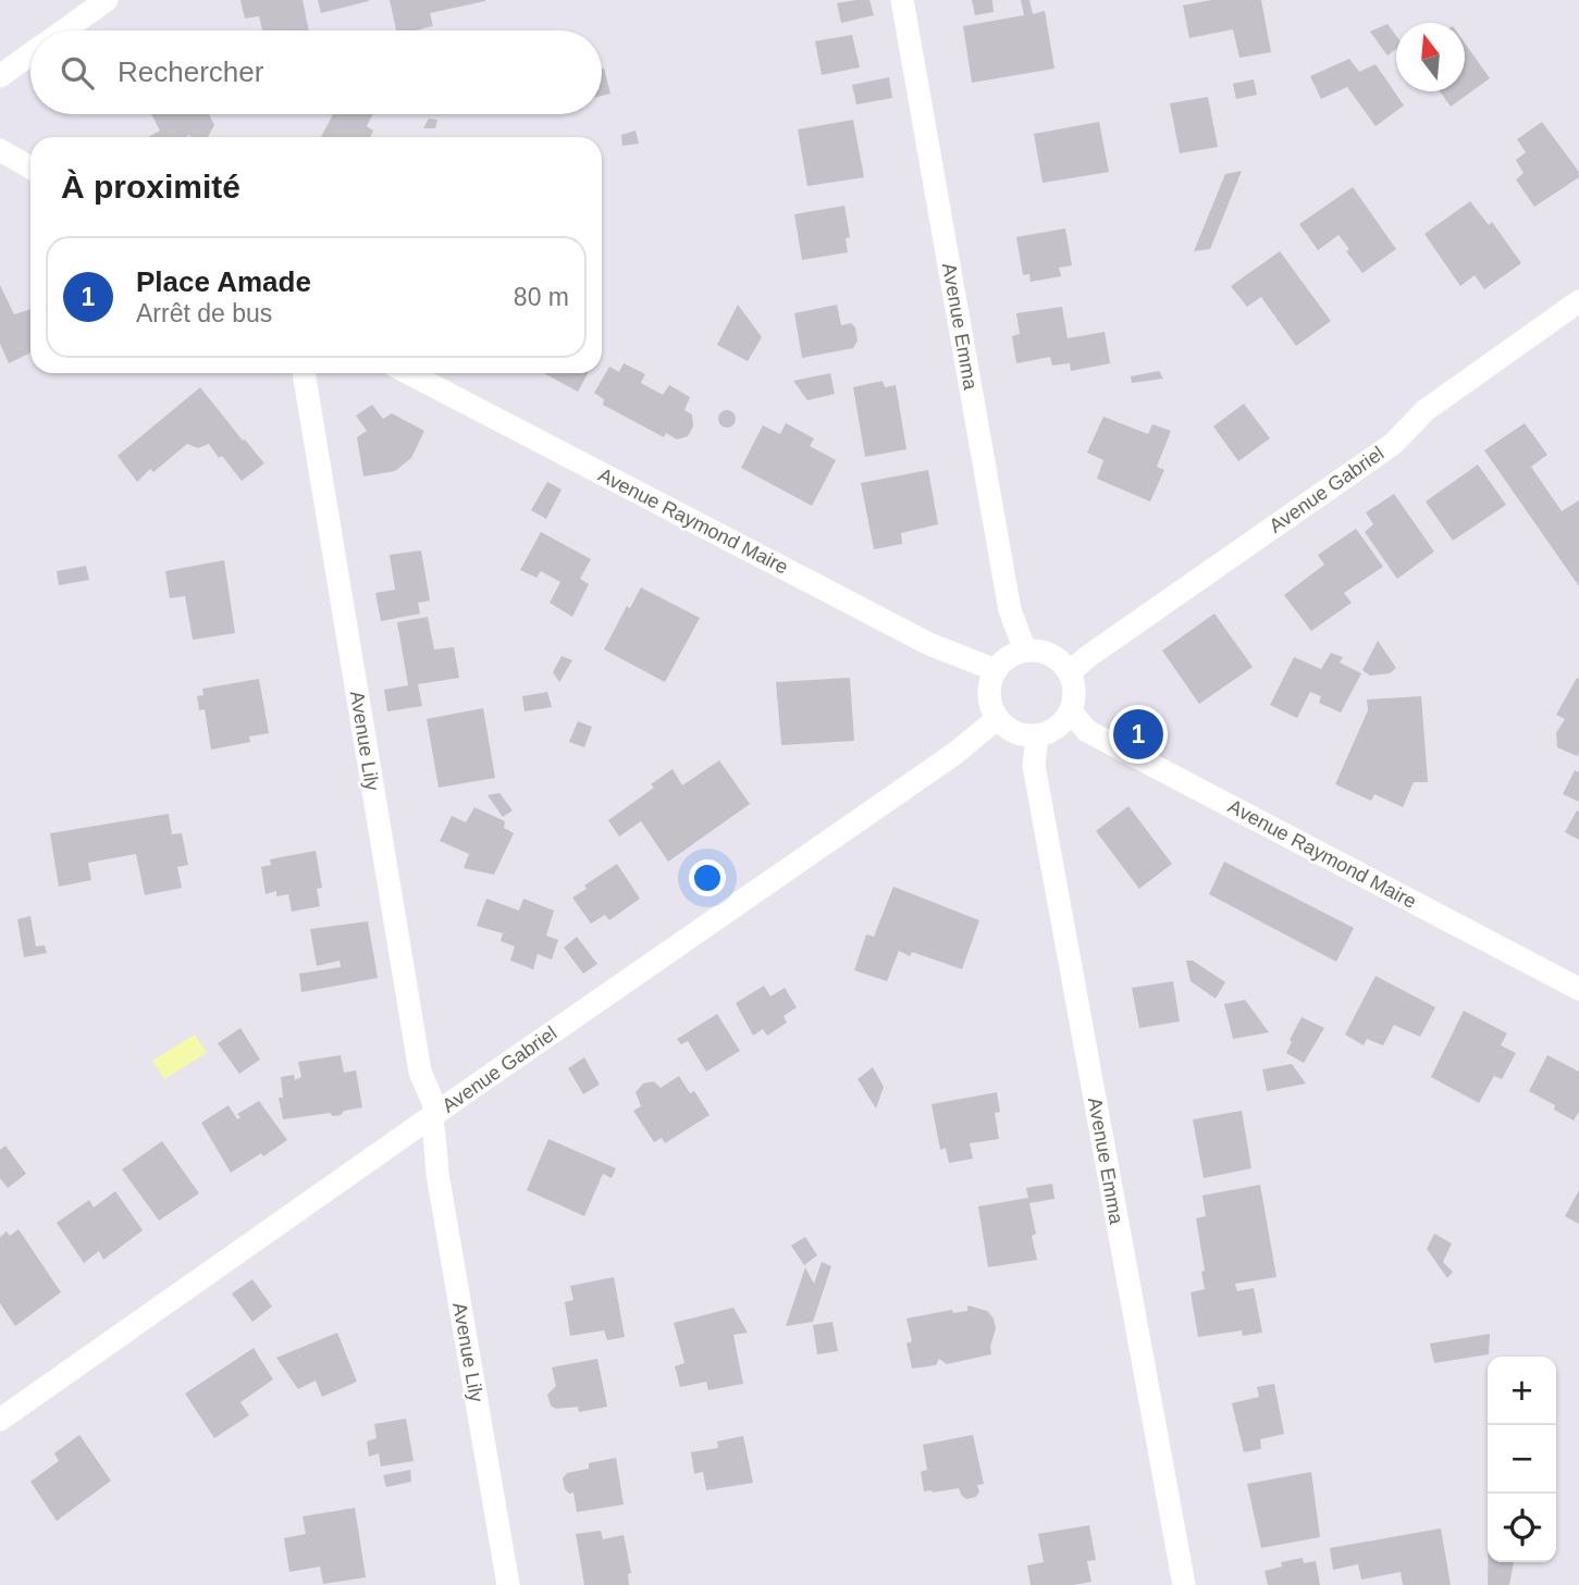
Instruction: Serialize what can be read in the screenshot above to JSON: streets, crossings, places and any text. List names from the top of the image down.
{
  "streets": {
    "street": [
      "Avenue Emma",
      "Avenue Gabriel",
      "Avenue Raymond Maire",
      "Avenue Lily"
    ]
  },
  "crossings": [
    ["Avenue Emma", "Avenue Gabriel"],
    ["Avenue Emma", "Avenue Raymond Maire"],
    ["Avenue Gabriel", "Avenue Raymond Maire"],
    ["Avenue Gabriel", "Avenue Lily"]
  ],
  "north": "top",
  "page": {
    "search": "Rechercher",
    "heading": "À proximité",
    "list": [
      {
        "mark": "1",
        "name": "Place Amade",
        "note": "Arrêt de bus",
        "value": "80 m"
      }
    ],
    "pins": "1",
    "map_buttons": ["+", "−"]
  }
}
